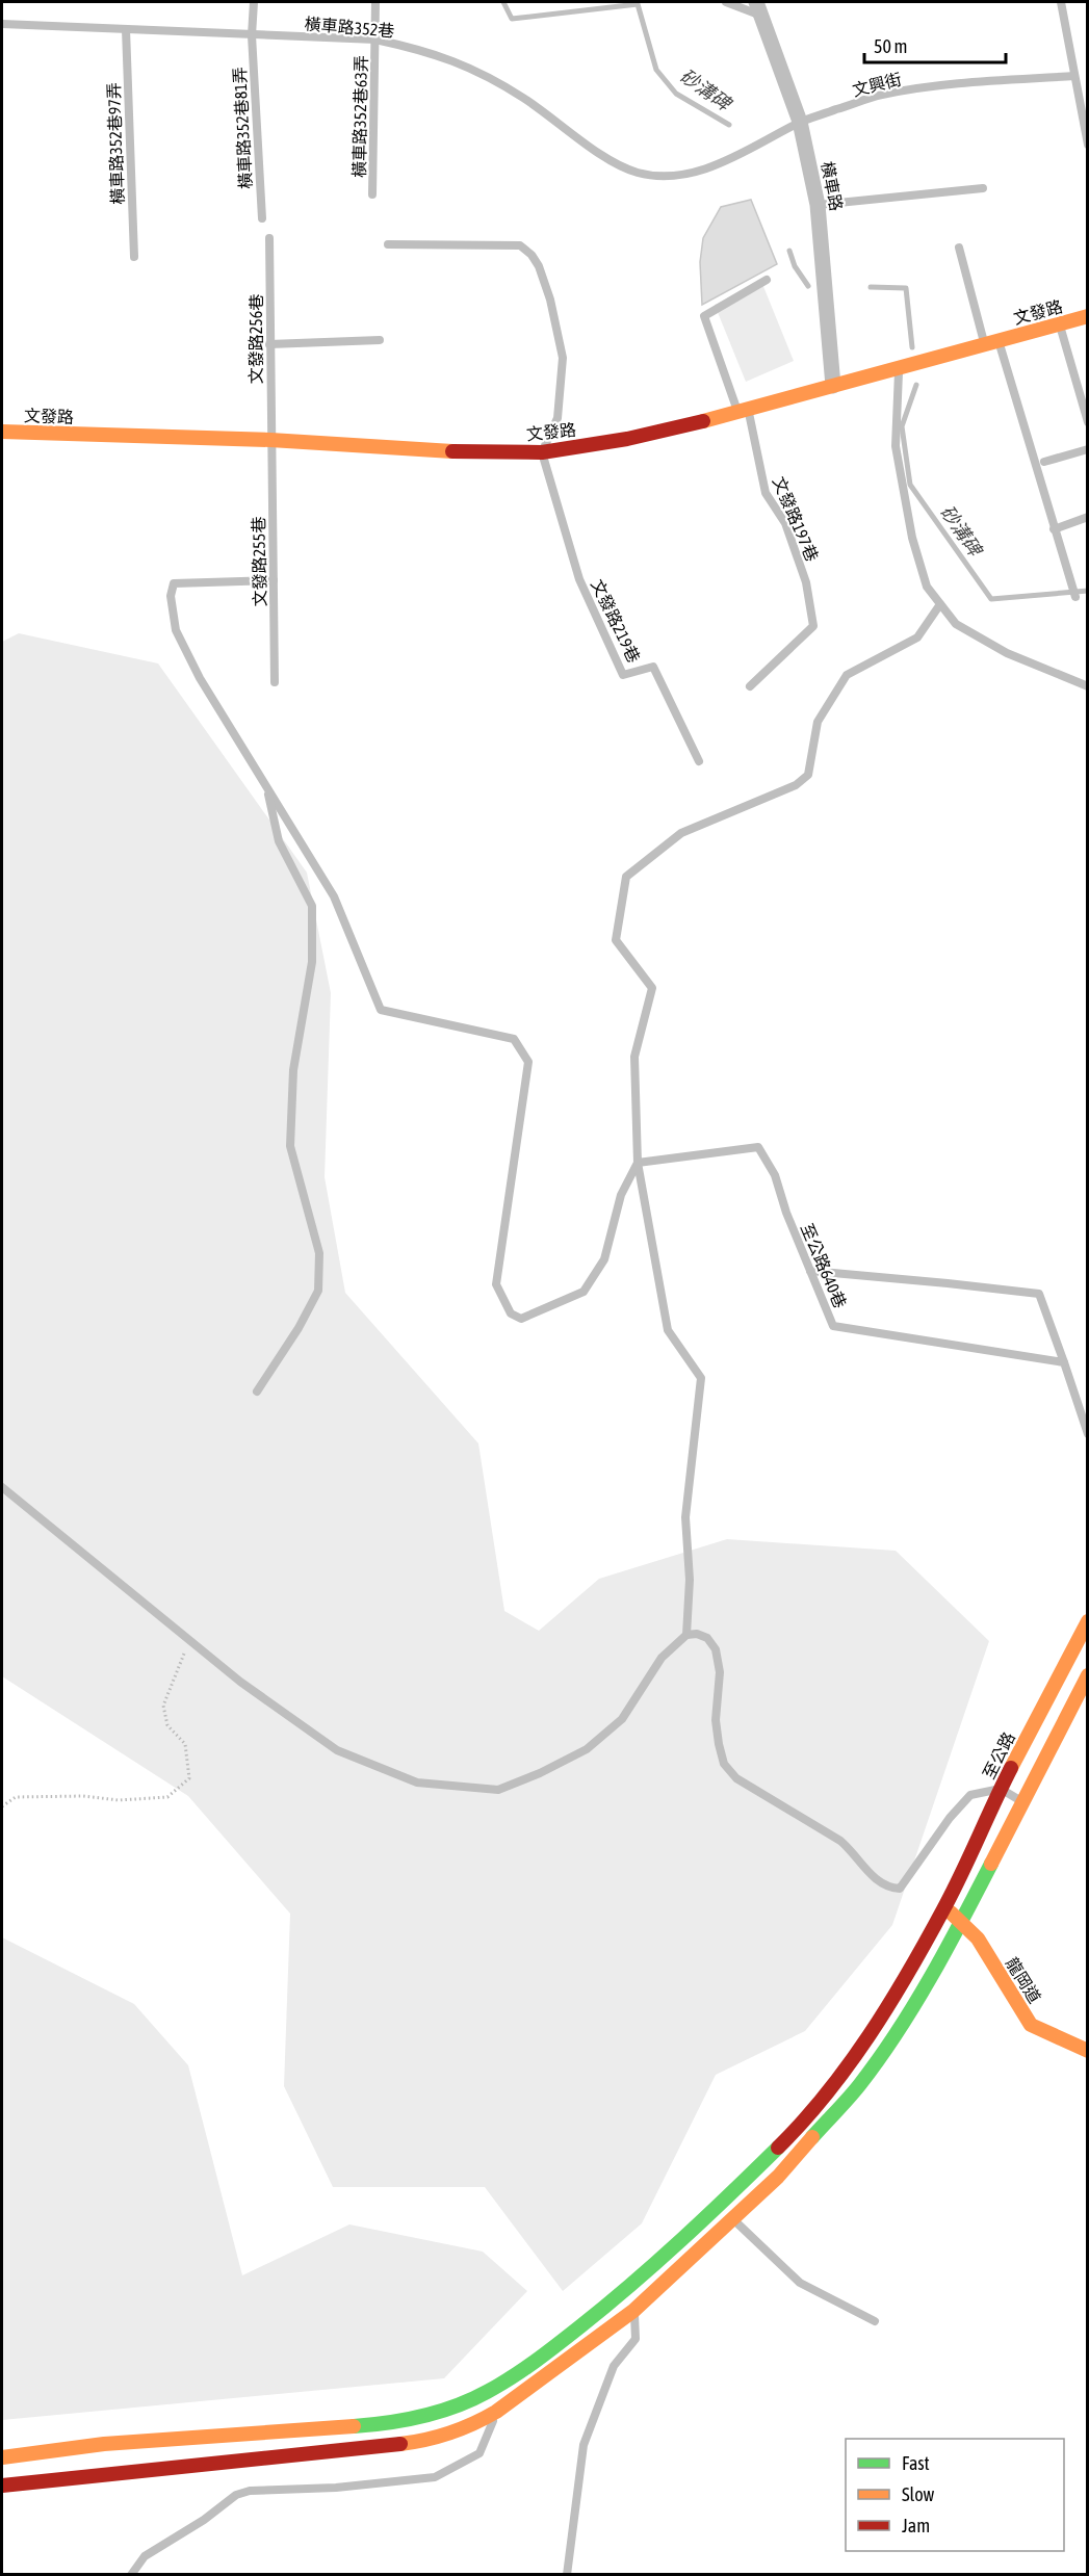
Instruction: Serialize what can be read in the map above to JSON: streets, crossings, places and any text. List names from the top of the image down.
{
  "streets": {
    "street": [
      "橫車路",
      "文發路",
      "至公路",
      "龍岡道"
    ],
    "lane": [
      "橫車路352巷",
      "文興街",
      "橫車路352巷63弄",
      "橫車路352巷81弄",
      "橫車路352巷97弄",
      "文發路256巷",
      "文發路197巷",
      "文發路255巷",
      "文發路219巷",
      "至公路640巷"
    ]
  },
  "crossings": [
    ["橫車路352巷", "文興街"],
    ["橫車路352巷", "橫車路352巷63弄"],
    ["橫車路352巷", "橫車路352巷81弄"],
    ["橫車路352巷", "橫車路352巷97弄"],
    ["橫車路352巷", "橫車路"],
    ["文興街", "橫車路"],
    ["橫車路", "文發路"],
    ["文發路", "文發路256巷"],
    ["文發路", "文發路197巷"],
    ["文發路", "文發路255巷"],
    ["文發路", "文發路219巷"],
    ["文發路256巷", "文發路255巷"],
    ["至公路", "龍岡道"]
  ],
  "water": ["砂溝碑"],
  "legend": ["Fast", "Slow", "Jam"],
  "scale_bar": "50 m"
}
